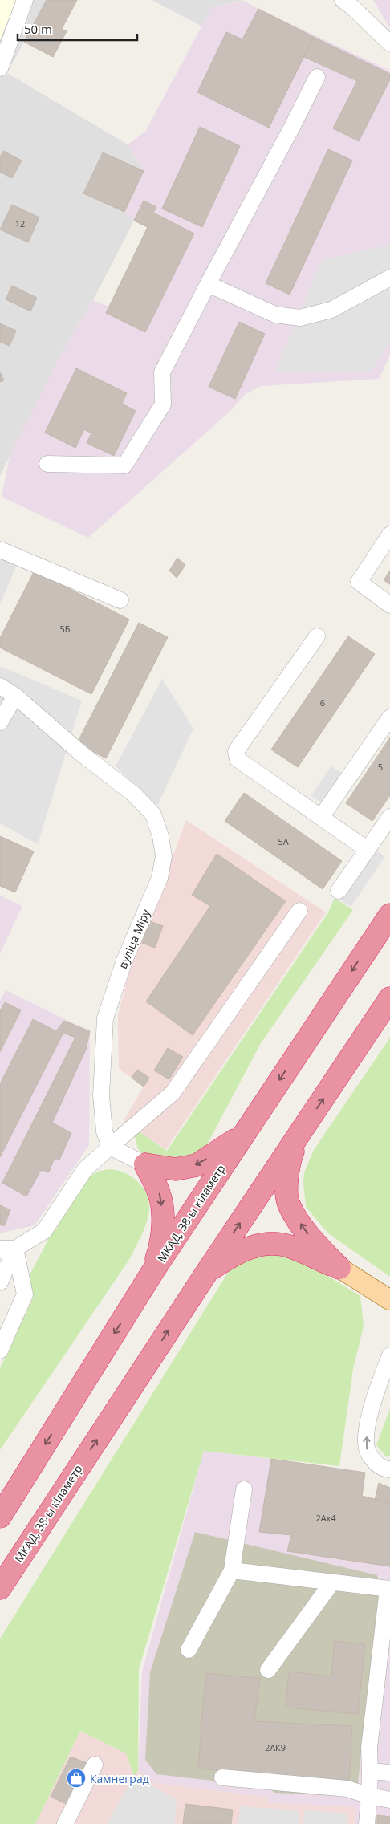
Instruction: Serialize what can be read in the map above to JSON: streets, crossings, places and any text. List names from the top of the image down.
{
  "streets": {
    "highway": ["МКАД, 38-ы кіламетр"],
    "street": ["вуліца Міру"]
  },
  "places": {
    "shop": ["Камнеград"]
  },
  "house_numbers": [
    "12",
    "5Б",
    "6",
    "5",
    "5А",
    "2Ак4",
    "2АК9"
  ],
  "scale_bar": "50 m"
}
